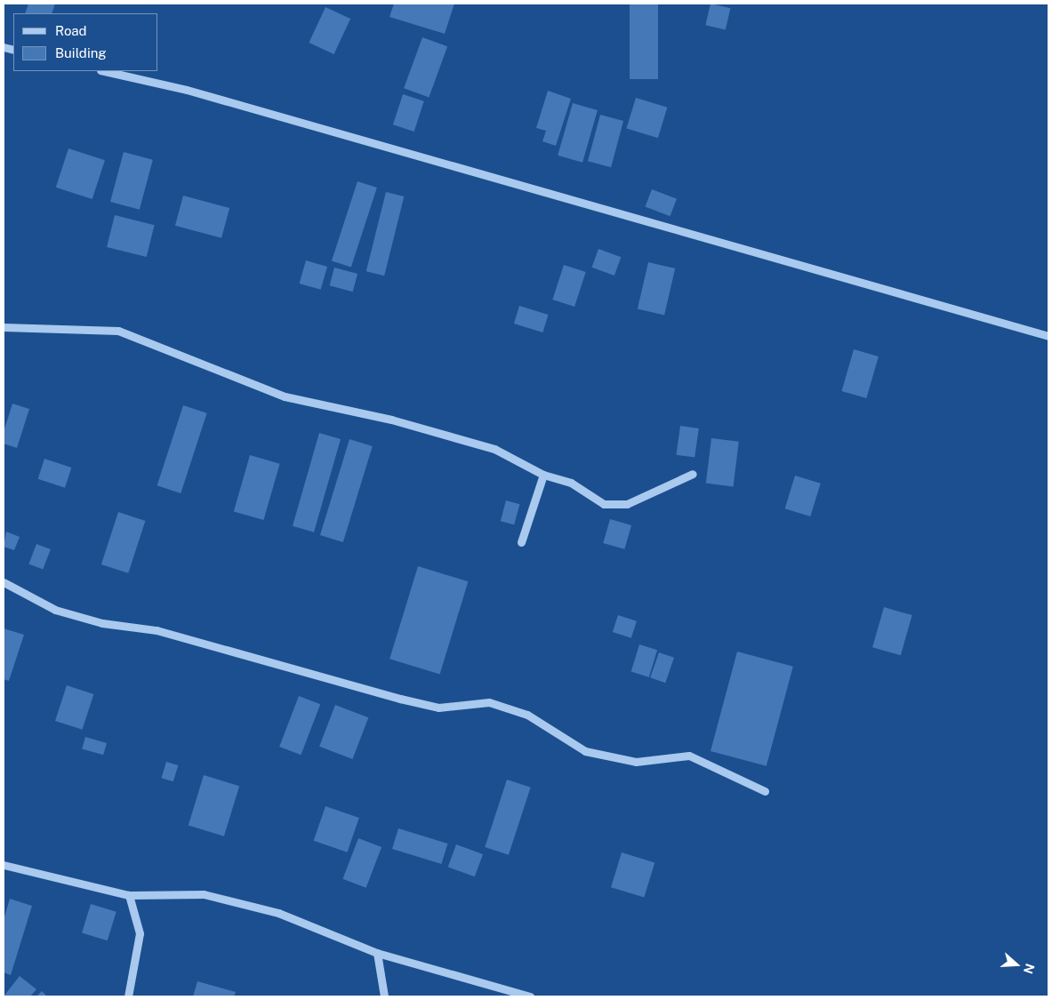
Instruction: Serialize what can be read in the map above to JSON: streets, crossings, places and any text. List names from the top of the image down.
{
  "legend": ["Road", "Building"],
  "north": "right"
}
